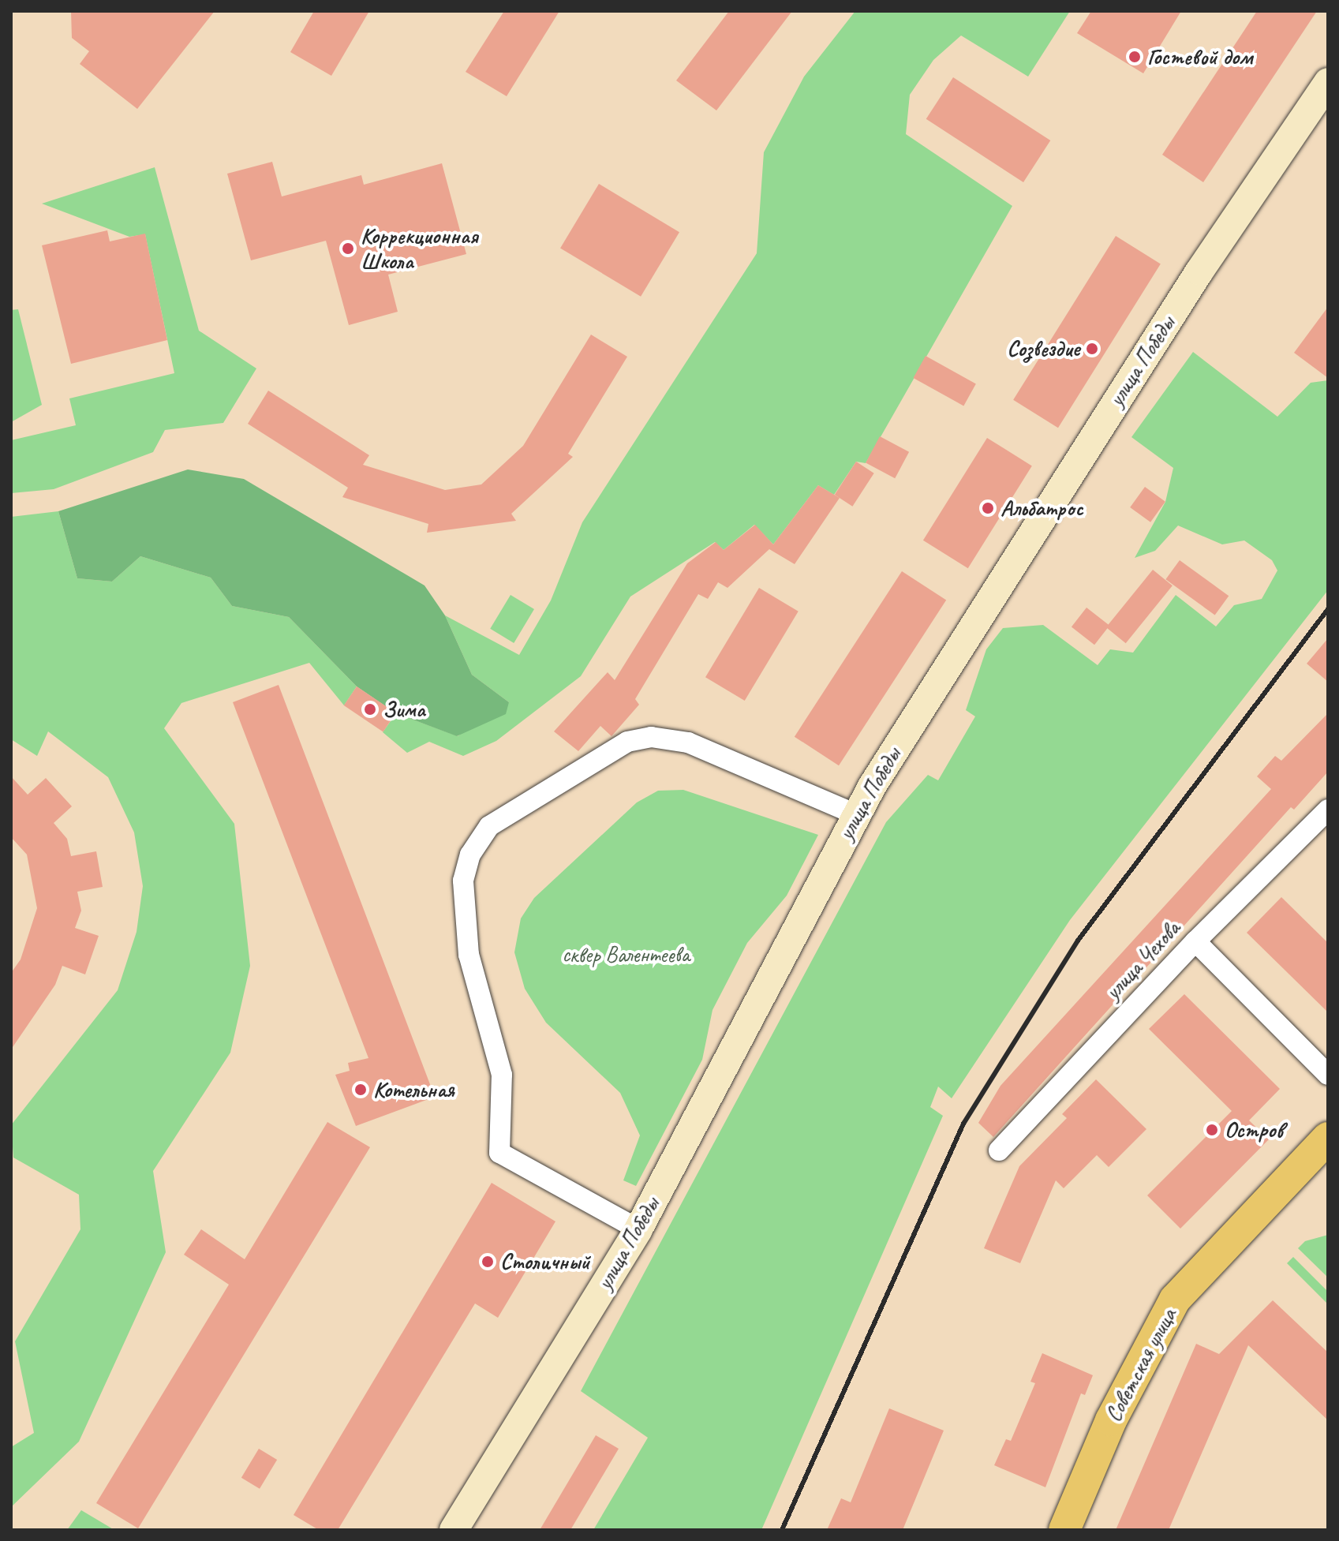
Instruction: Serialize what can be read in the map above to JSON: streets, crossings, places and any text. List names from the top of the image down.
{
  "streets": {
    "main road": ["улица Победы", "Советская улица"],
    "street": ["улица Чехова"]
  },
  "parks": ["сквер Валентеева"],
  "places": [
    "Гостевой дом",
    "Коррекционная Школа",
    "Созвездие",
    "Альбатрос",
    "Зима",
    "Котельная",
    "Остров",
    "Столичный"
  ]
}
